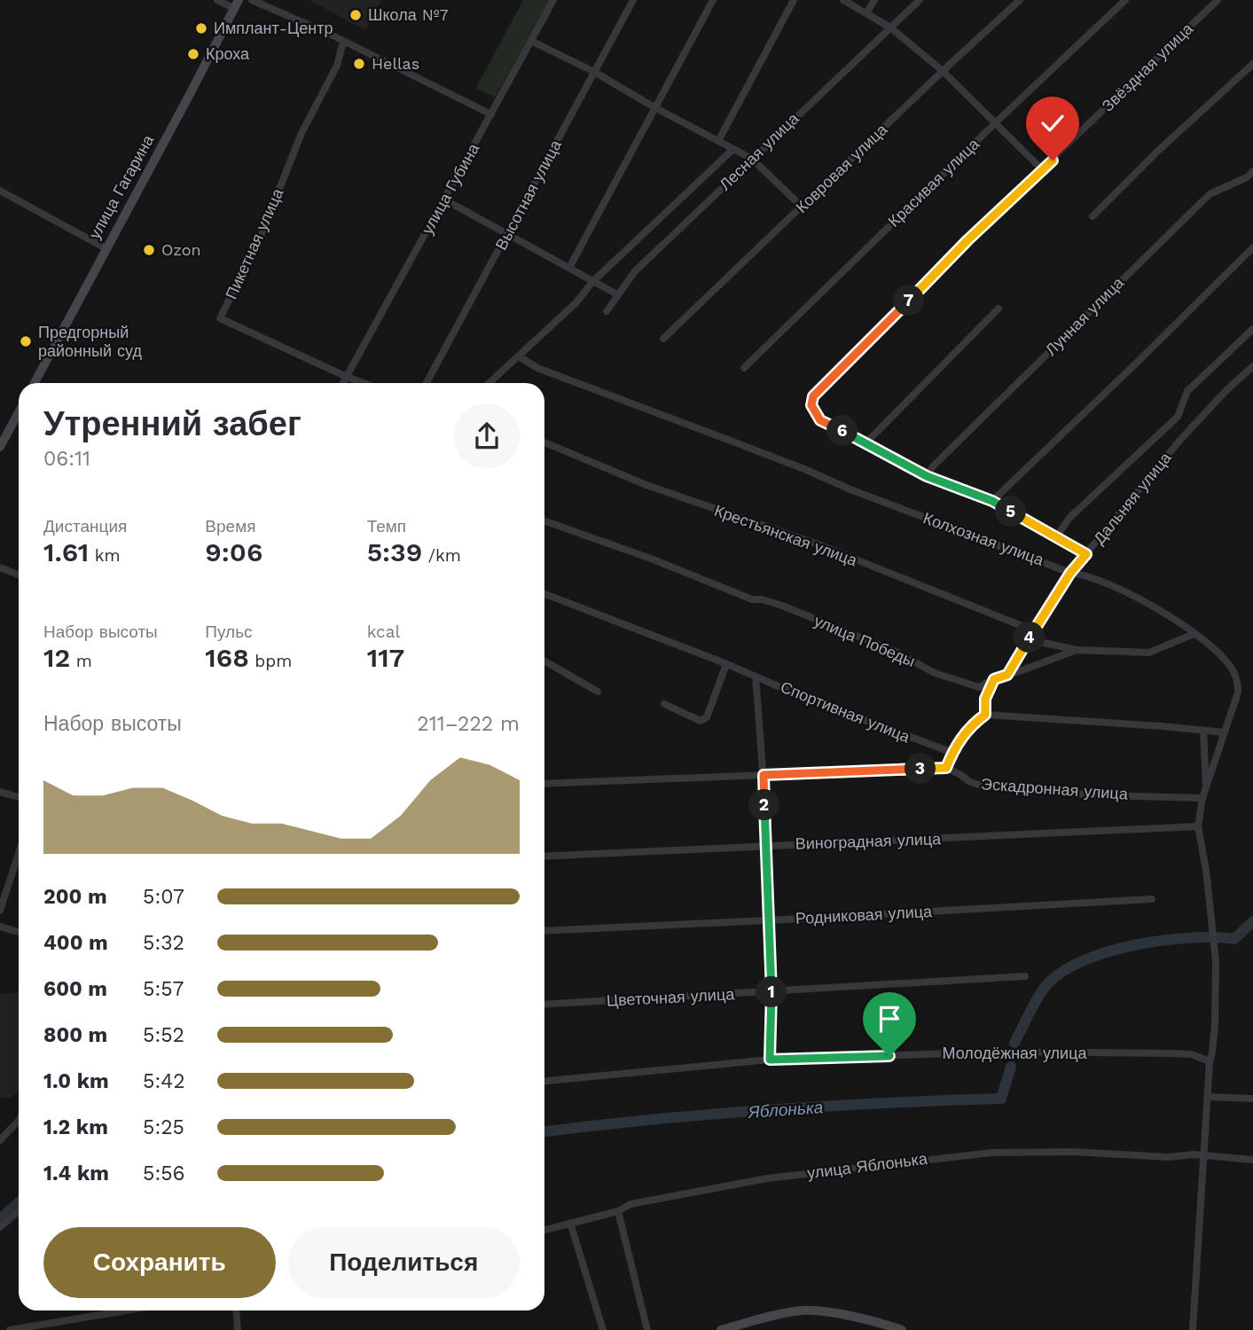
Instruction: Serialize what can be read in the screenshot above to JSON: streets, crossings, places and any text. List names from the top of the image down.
{
  "streets": {
    "street": [
      "Звёздная улица",
      "Лесная улица",
      "Ковровая улица",
      "Красивая улица",
      "улица Гагарина",
      "улица Губина",
      "Высотная улица",
      "Пикетная улица",
      "Лунная улица",
      "Дальняя улица",
      "Крестьянская улица",
      "Колхозная улица",
      "улица Победы",
      "Спортивная улица",
      "Эскадронная улица",
      "Виноградная улица",
      "Родниковая улица",
      "Цветочная улица",
      "Молодёжная улица",
      "улица Яблонька"
    ]
  },
  "crossings": [
    ["Лесная улица", "Колхозная улица"],
    ["улица Губина", "Пикетная улица"],
    ["Дальняя улица", "Крестьянская улица"],
    ["Дальняя улица", "Колхозная улица"],
    ["Дальняя улица", "улица Победы"],
    ["Колхозная улица", "улица Победы"],
    ["Колхозная улица", "Эскадронная улица"],
    ["Колхозная улица", "Виноградная улица"],
    ["Колхозная улица", "Молодёжная улица"]
  ],
  "water": ["Яблонька"],
  "places": [
    "Школа №7",
    "Имплант-Центр",
    "Кроха",
    "Hellas",
    "Ozon",
    "Предгорный районный суд"
  ],
  "page": {
    "pins": [
      "7",
      "6",
      "5",
      "4",
      "3",
      "2",
      "1"
    ],
    "heading": ["Утренний забег", "06:11"],
    "stats": [
      ["Дистанция", "1.61 km"],
      ["Время", "9:06"],
      ["Темп", "5:39 /km"],
      ["Набор высоты", "12 m"],
      ["Пульс", "168 bpm"],
      ["kcal", "117"]
    ],
    "chart": ["Набор высоты", "211–222 m"],
    "list": [
      {
        "name": "200 m",
        "note": "5:07"
      },
      {
        "name": "400 m",
        "note": "5:32"
      },
      {
        "name": "600 m",
        "note": "5:57"
      },
      {
        "name": "800 m",
        "note": "5:52"
      },
      {
        "name": "1.0 km",
        "note": "5:42"
      },
      {
        "name": "1.2 km",
        "note": "5:25"
      },
      {
        "name": "1.4 km",
        "note": "5:56"
      }
    ],
    "buttons": ["Сохранить", "Поделиться"]
  }
}
